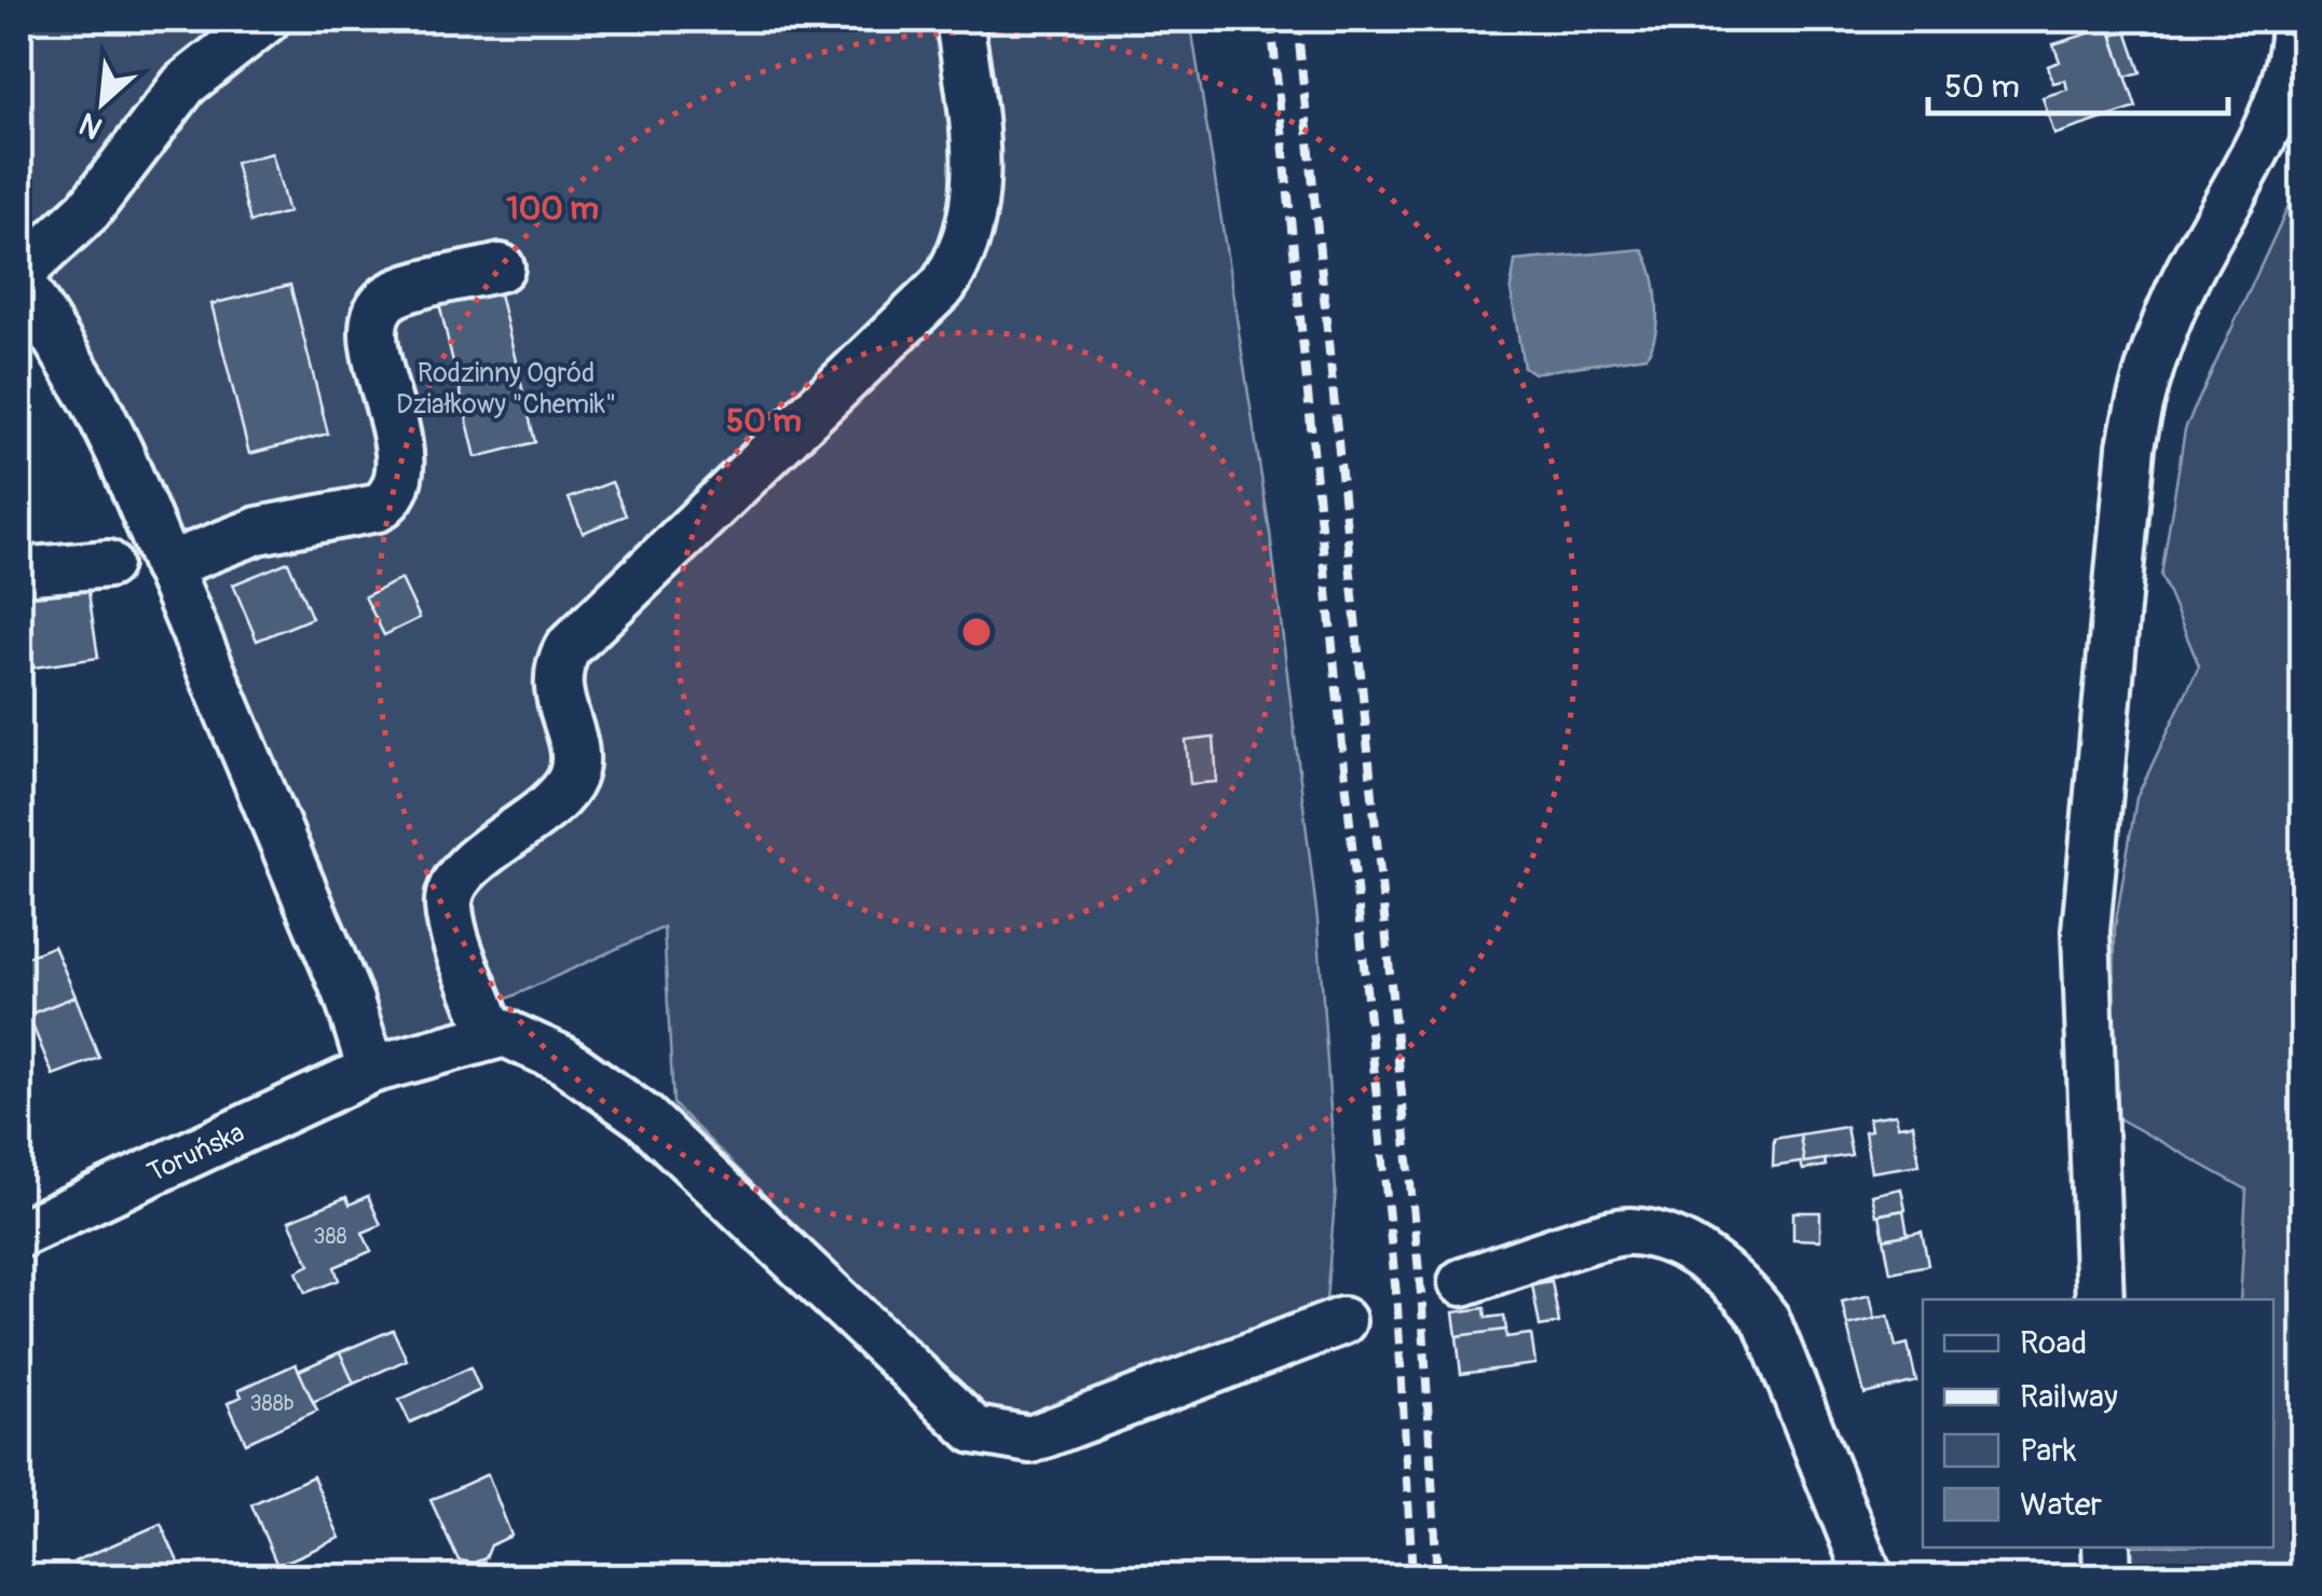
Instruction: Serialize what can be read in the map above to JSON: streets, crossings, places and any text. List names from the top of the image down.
{
  "streets": {
    "street": ["Toruńska"]
  },
  "parks": ["Rodzinny Ogród Działkowy \"Chemik\""],
  "house_numbers": ["388", "388b"],
  "legend": [
    "Road",
    "Railway",
    "Park",
    "Water"
  ],
  "scale_bar": "50 m",
  "north": "bottom left",
  "rings": ["100 m", "50 m"]
}
